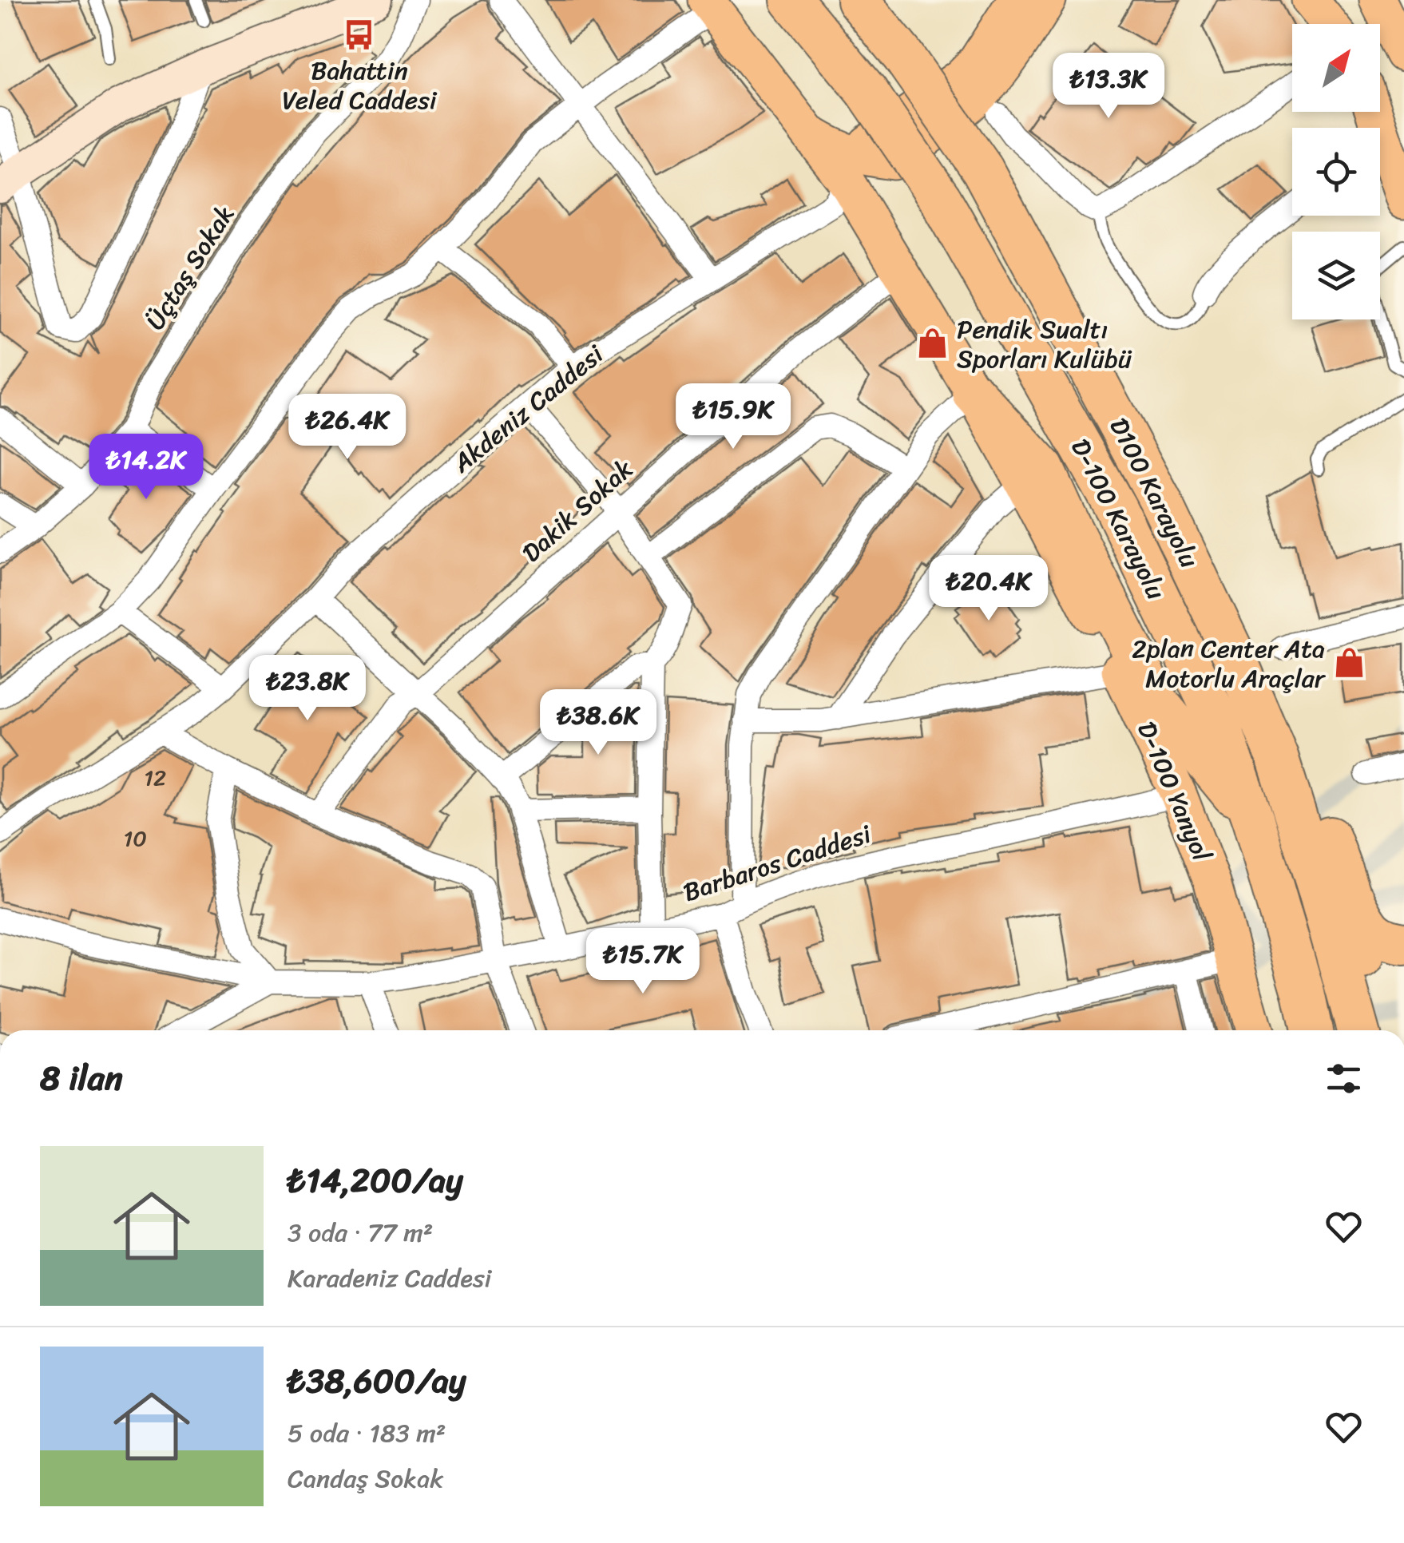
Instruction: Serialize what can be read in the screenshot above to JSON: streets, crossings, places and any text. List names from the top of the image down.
{
  "streets": {
    "highway": ["D100 Karayolu", "D-100 Karayolu"],
    "main road": ["D-100 Yanyol"],
    "street": [
      "Üçtaş Sokak",
      "Akdeniz Caddesi",
      "Dakik Sokak",
      "Barbaros Caddesi"
    ]
  },
  "crossings": [
    ["Akdeniz Caddesi", "D-100 Yanyol"],
    ["Dakik Sokak", "D-100 Yanyol"],
    ["D-100 Yanyol", "Barbaros Caddesi"]
  ],
  "places": {
    "bus stop": ["Bahattin Veled Caddesi"],
    "shop": ["Pendik Sualtı Sporları Kulübü", "2plan Center Ata Motorlu Araçlar"]
  },
  "house_numbers": ["12", "10"],
  "north": "top right",
  "page": {
    "price": [
      "₺13.3K",
      "₺15.9K",
      "₺26.4K",
      "₺14.2K",
      "₺20.4K",
      "₺23.8K",
      "₺38.6K",
      "₺15.7K"
    ],
    "heading": "8 ilan",
    "list": [
      {
        "name": "₺14,200/ay",
        "note": "3 oda · 77 m² · Karadeniz Caddesi"
      },
      {
        "name": "₺38,600/ay",
        "note": "5 oda · 183 m² · Candaş Sokak"
      }
    ]
  }
}
